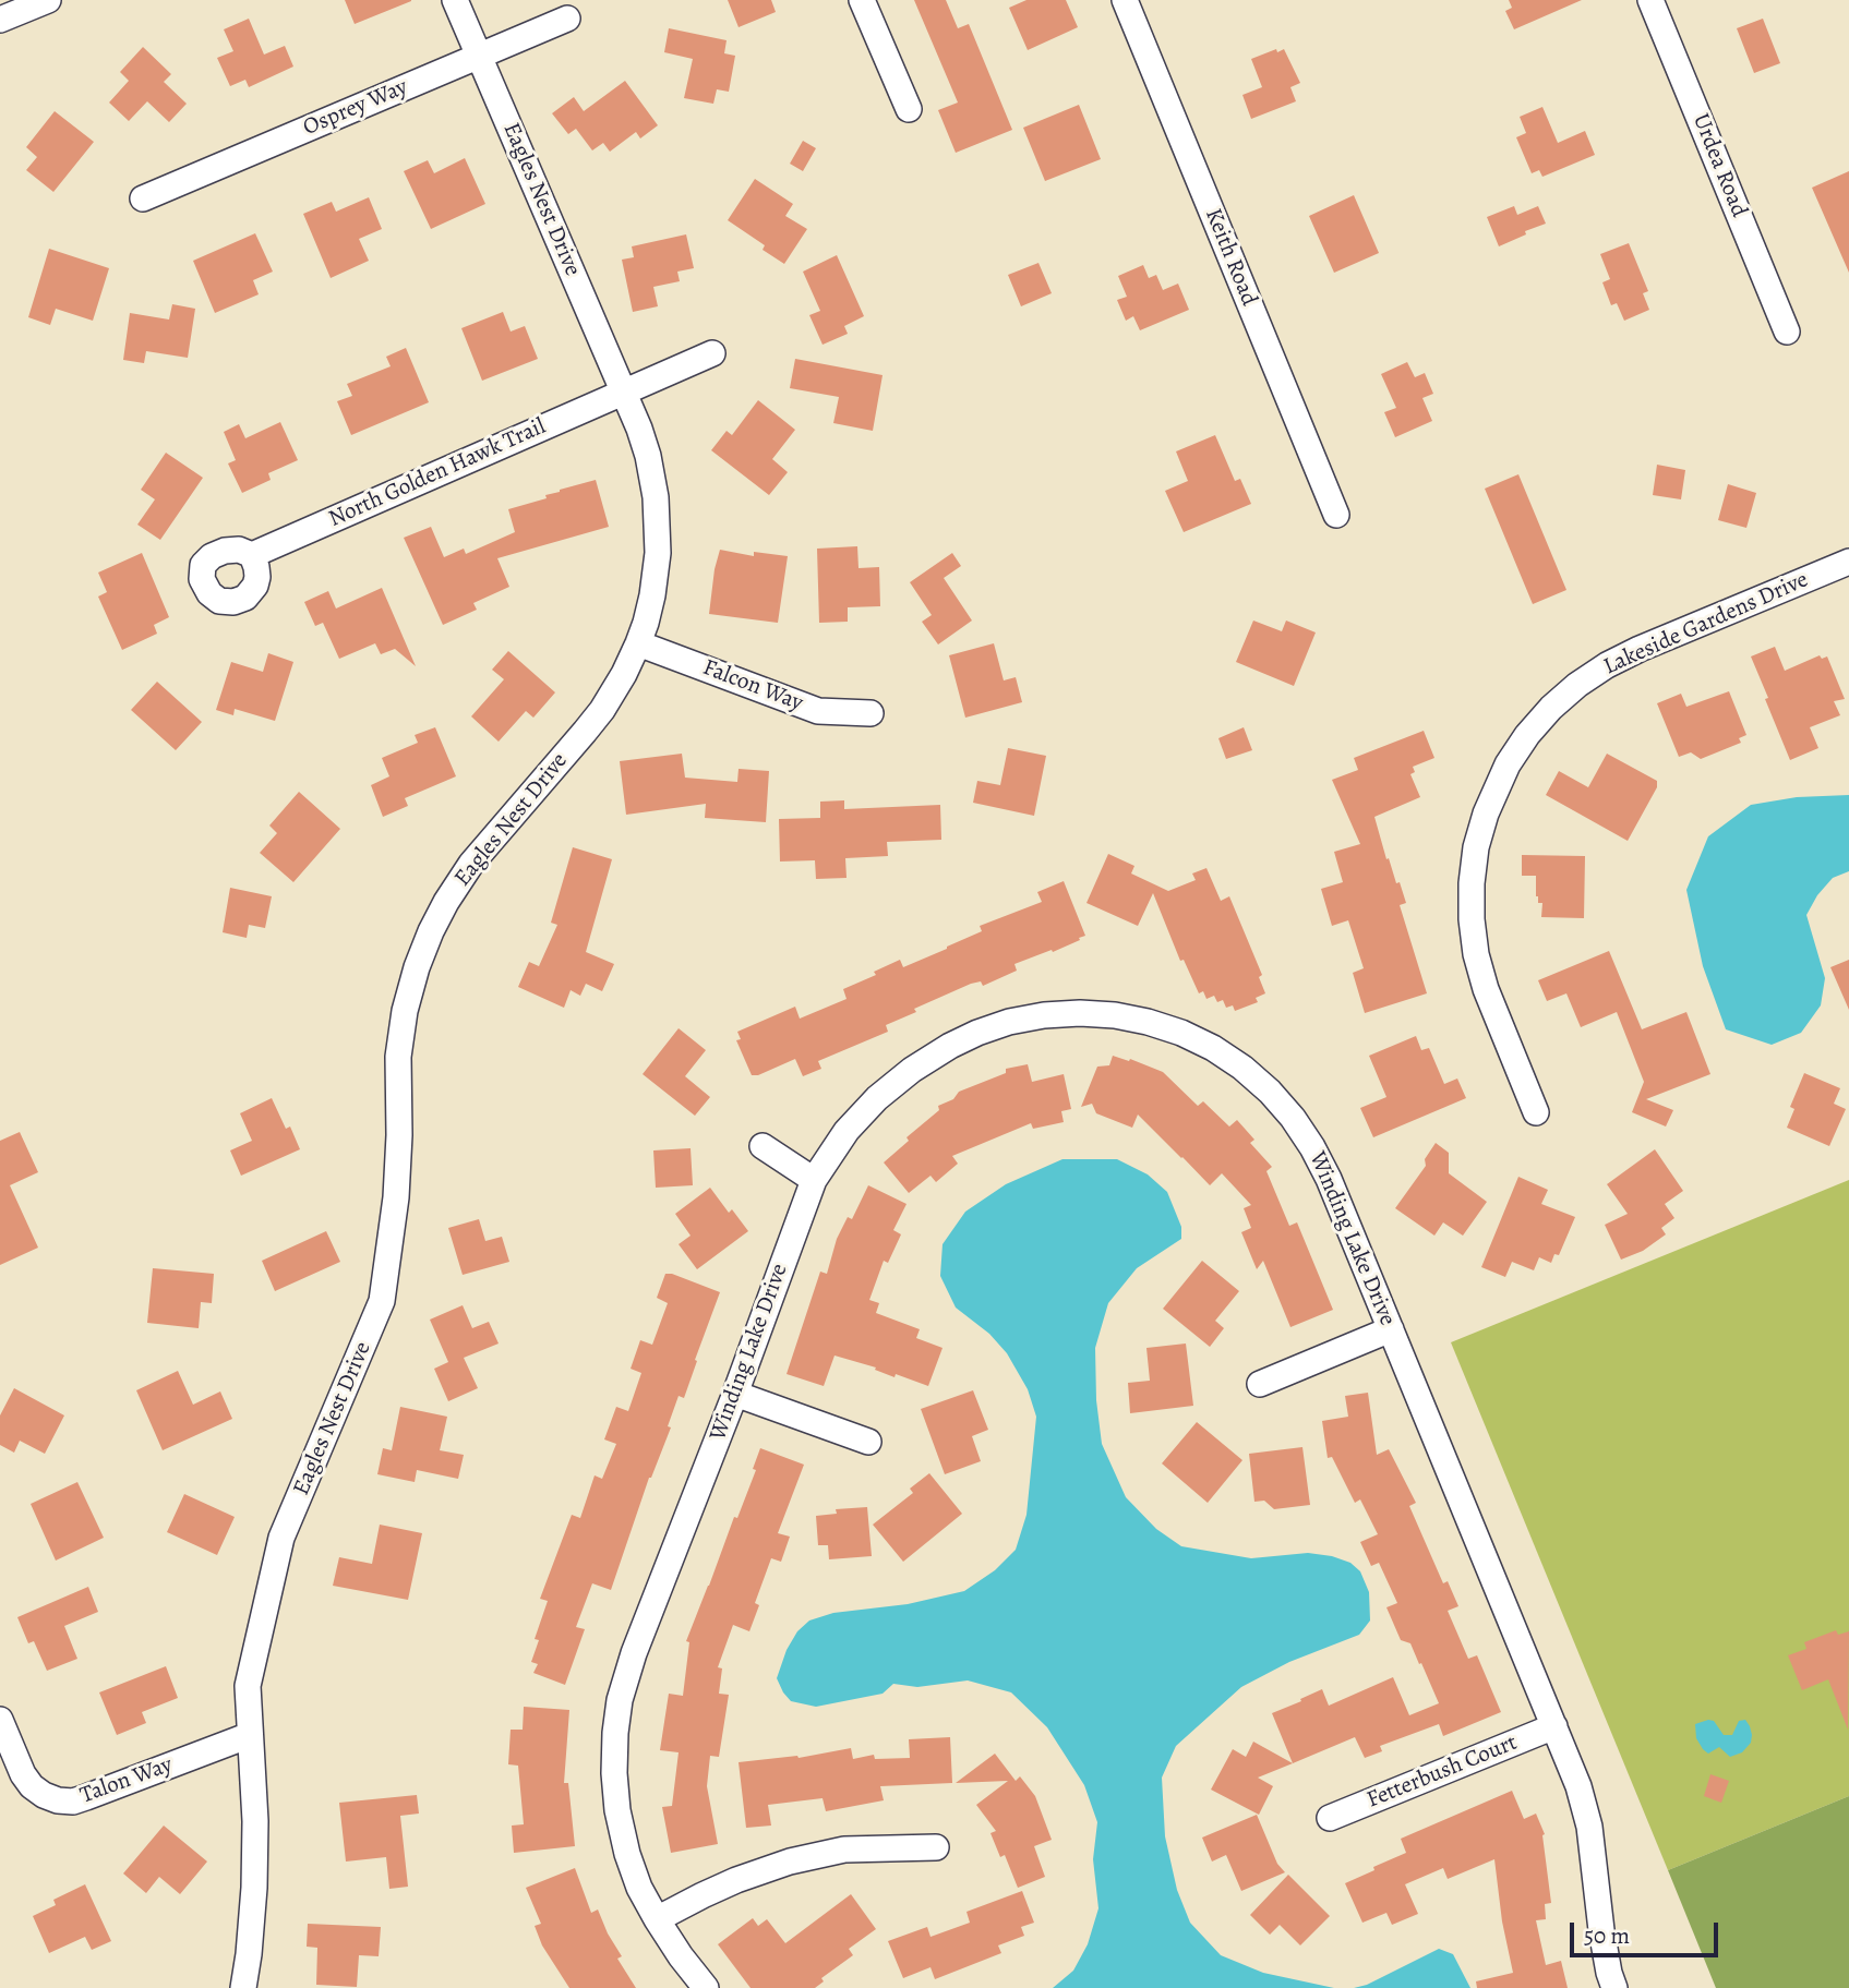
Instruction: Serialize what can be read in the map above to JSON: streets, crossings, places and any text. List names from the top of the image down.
{
  "streets": {
    "street": [
      "Osprey Way",
      "Urdea Road",
      "Eagles Nest Drive",
      "Keith Road",
      "North Golden Hawk Trail",
      "Lakeside Gardens Drive",
      "Falcon Way",
      "Winding Lake Drive",
      "Fetterbush Court",
      "Talon Way"
    ]
  },
  "crossings": [
    ["Osprey Way", "Eagles Nest Drive"],
    ["Eagles Nest Drive", "North Golden Hawk Trail"],
    ["Eagles Nest Drive", "Falcon Way"],
    ["Eagles Nest Drive", "Talon Way"],
    ["Winding Lake Drive", "Fetterbush Court"]
  ],
  "scale_bar": "50 m"
}
